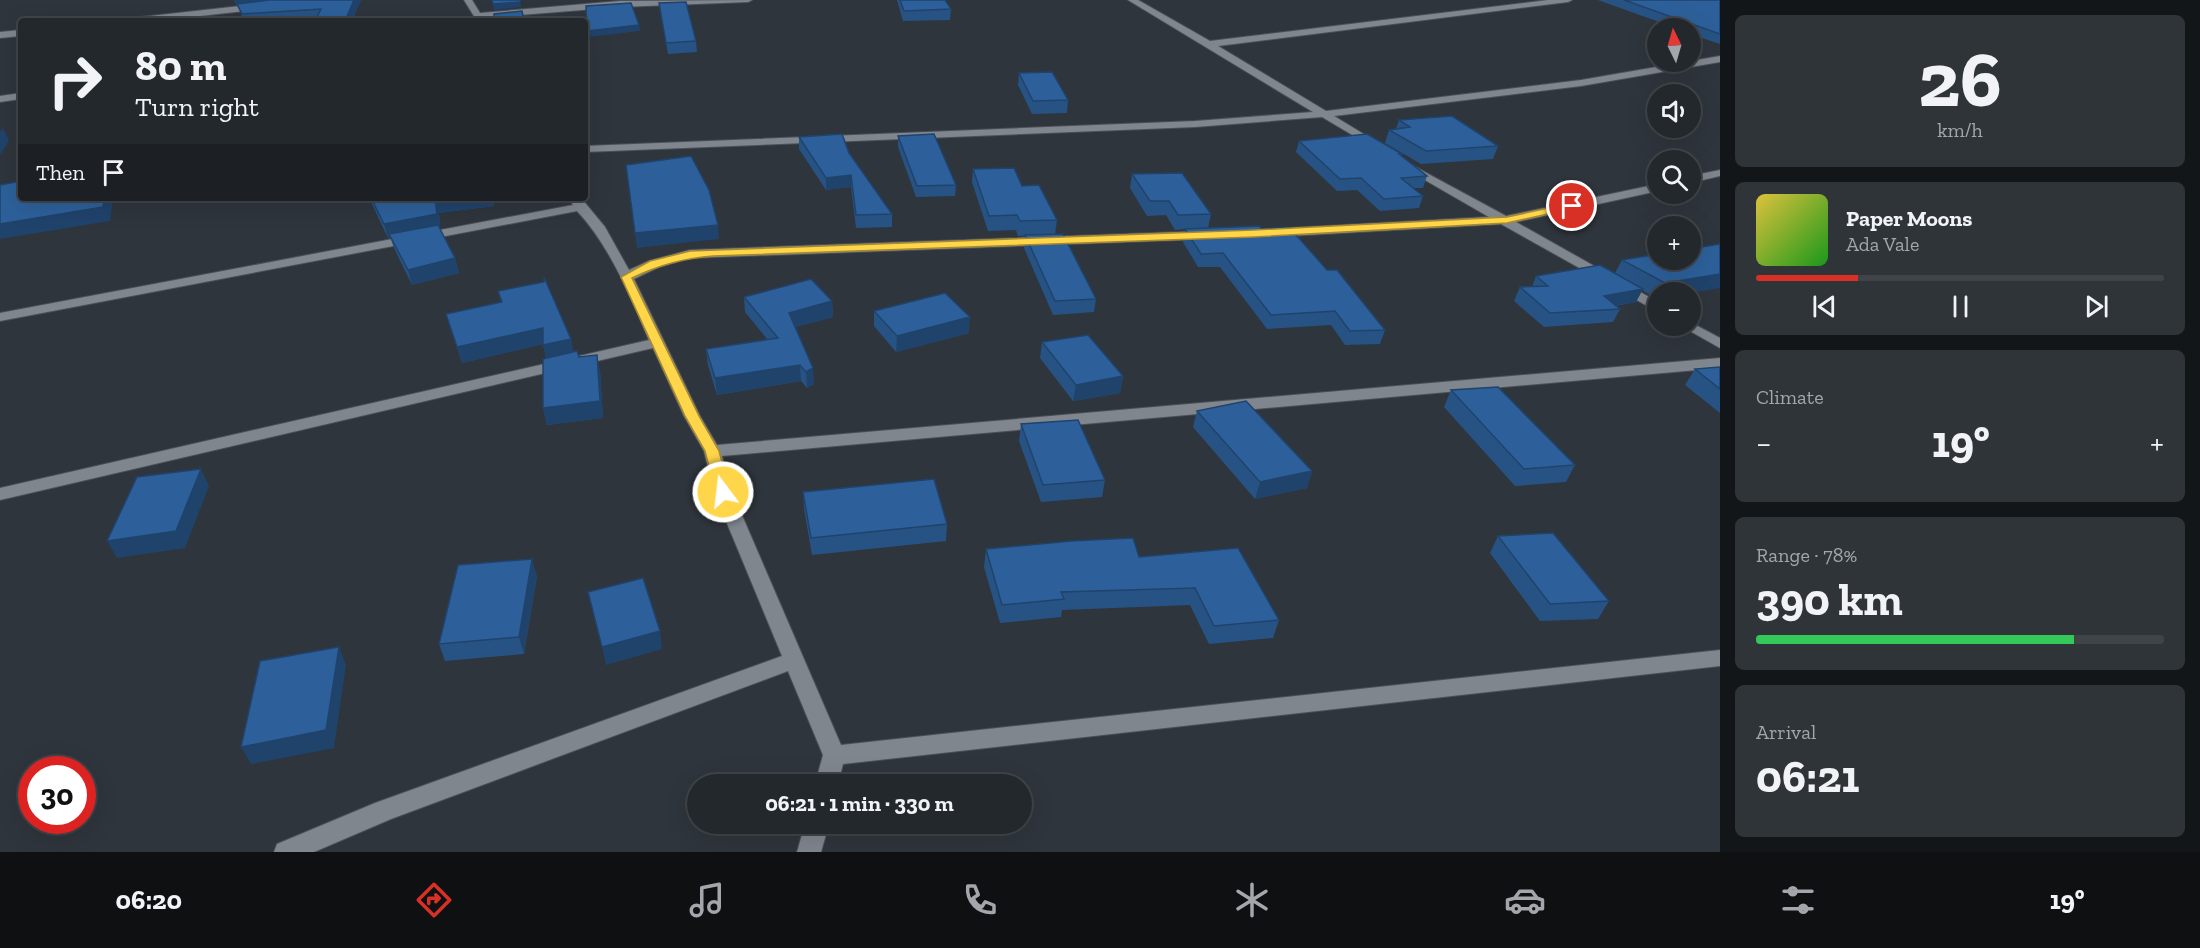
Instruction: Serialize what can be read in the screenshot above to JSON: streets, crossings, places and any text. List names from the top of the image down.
{
  "north": "top",
  "page": {
    "tile": [
      ["26", "km/h"],
      "Climate",
      ["Range · 78%", "390 km"],
      ["Arrival", "06:21"]
    ],
    "map_buttons": ["+", "−"],
    "turn": ["80 m", "Turn right"],
    "then": "Then",
    "song": ["Paper Moons", "Ada Vale"],
    "heat": ["−", "19°", "+"],
    "limit": "30",
    "trip": "06:21 · 1 min · 330 m",
    "tabs": ["06:20", "19°"]
  }
}
